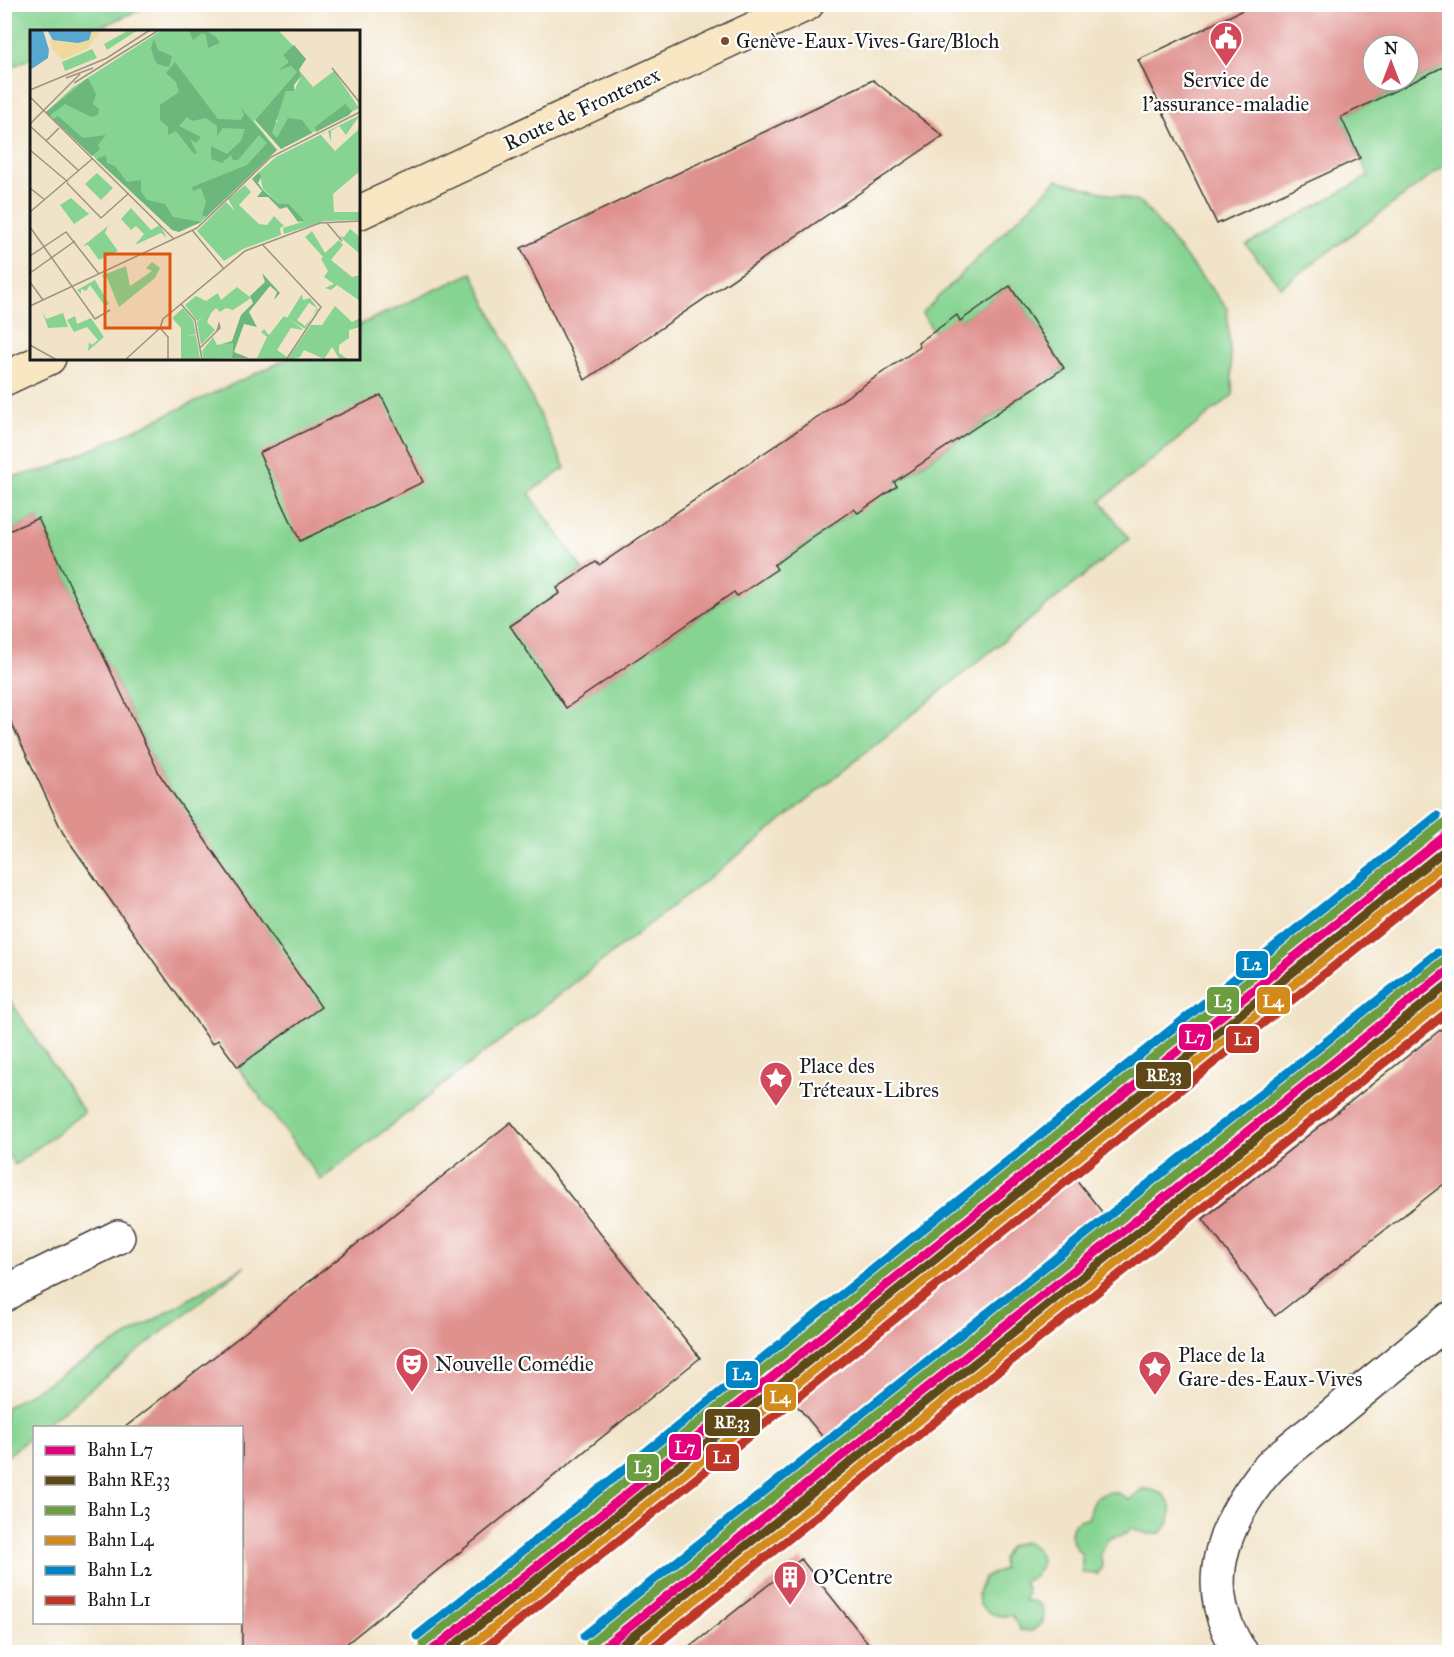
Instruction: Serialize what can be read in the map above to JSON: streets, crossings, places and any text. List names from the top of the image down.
{
  "streets": {
    "main road": ["Route de Frontenex"]
  },
  "places": {
    "other": ["Genève-Eaux-Vives-Gare/Bloch"],
    "public building": ["Service de l'assurance-maladie"],
    "place": ["Place des Tréteaux-Libres", "Place de la Gare-des-Eaux-Vives"],
    "theatre": ["Nouvelle Comédie"],
    "building": ["O'Centre"]
  },
  "lines": [
    "rail line L2",
    "rail line L3",
    "rail line L7",
    "rail line RE33",
    "rail line L4",
    "rail line L1"
  ],
  "legend": [
    "Bahn L7",
    "Bahn RE33",
    "Bahn L3",
    "Bahn L4",
    "Bahn L2",
    "Bahn L1"
  ],
  "north": "top"
}
